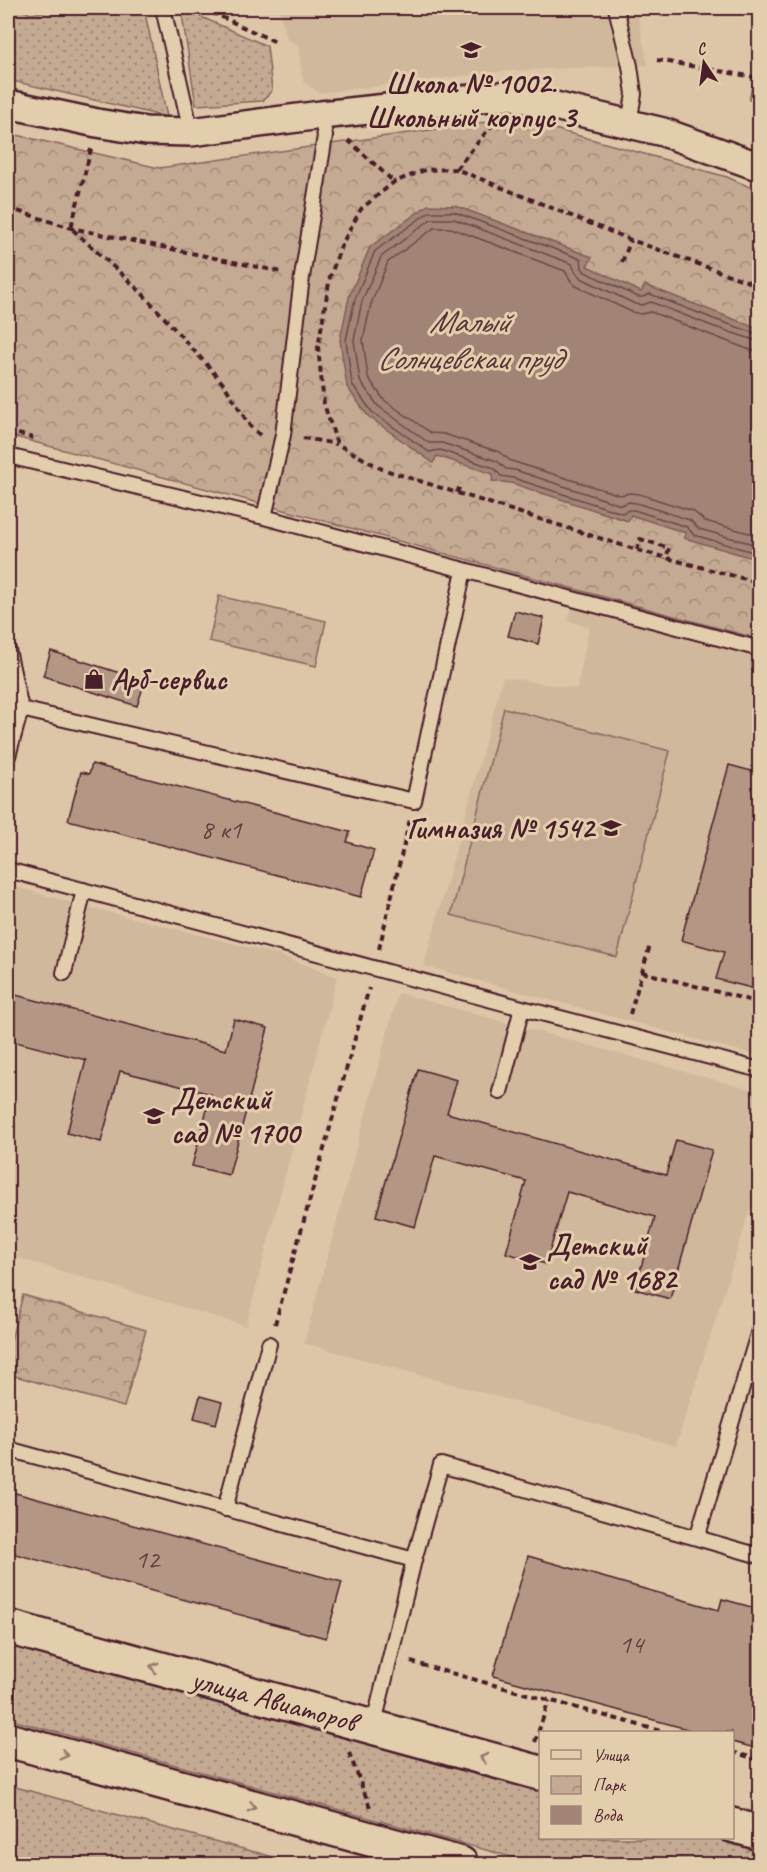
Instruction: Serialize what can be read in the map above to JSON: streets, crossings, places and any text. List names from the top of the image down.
{
  "streets": {
    "street": ["улица Авиаторов"]
  },
  "water": ["Малый Солнцевскаи пруд"],
  "places": {
    "school or university": [
      "Школа № 1002. Школьный корпус 3",
      "Гимназия № 1542",
      "Детский сад № 1700",
      "Детский сад № 1682"
    ],
    "shop": ["Арб-сервис"]
  },
  "house_numbers": ["8 к1", "12", "14"],
  "legend": ["Улица", "Парк", "Вода"],
  "north": "top"
}
